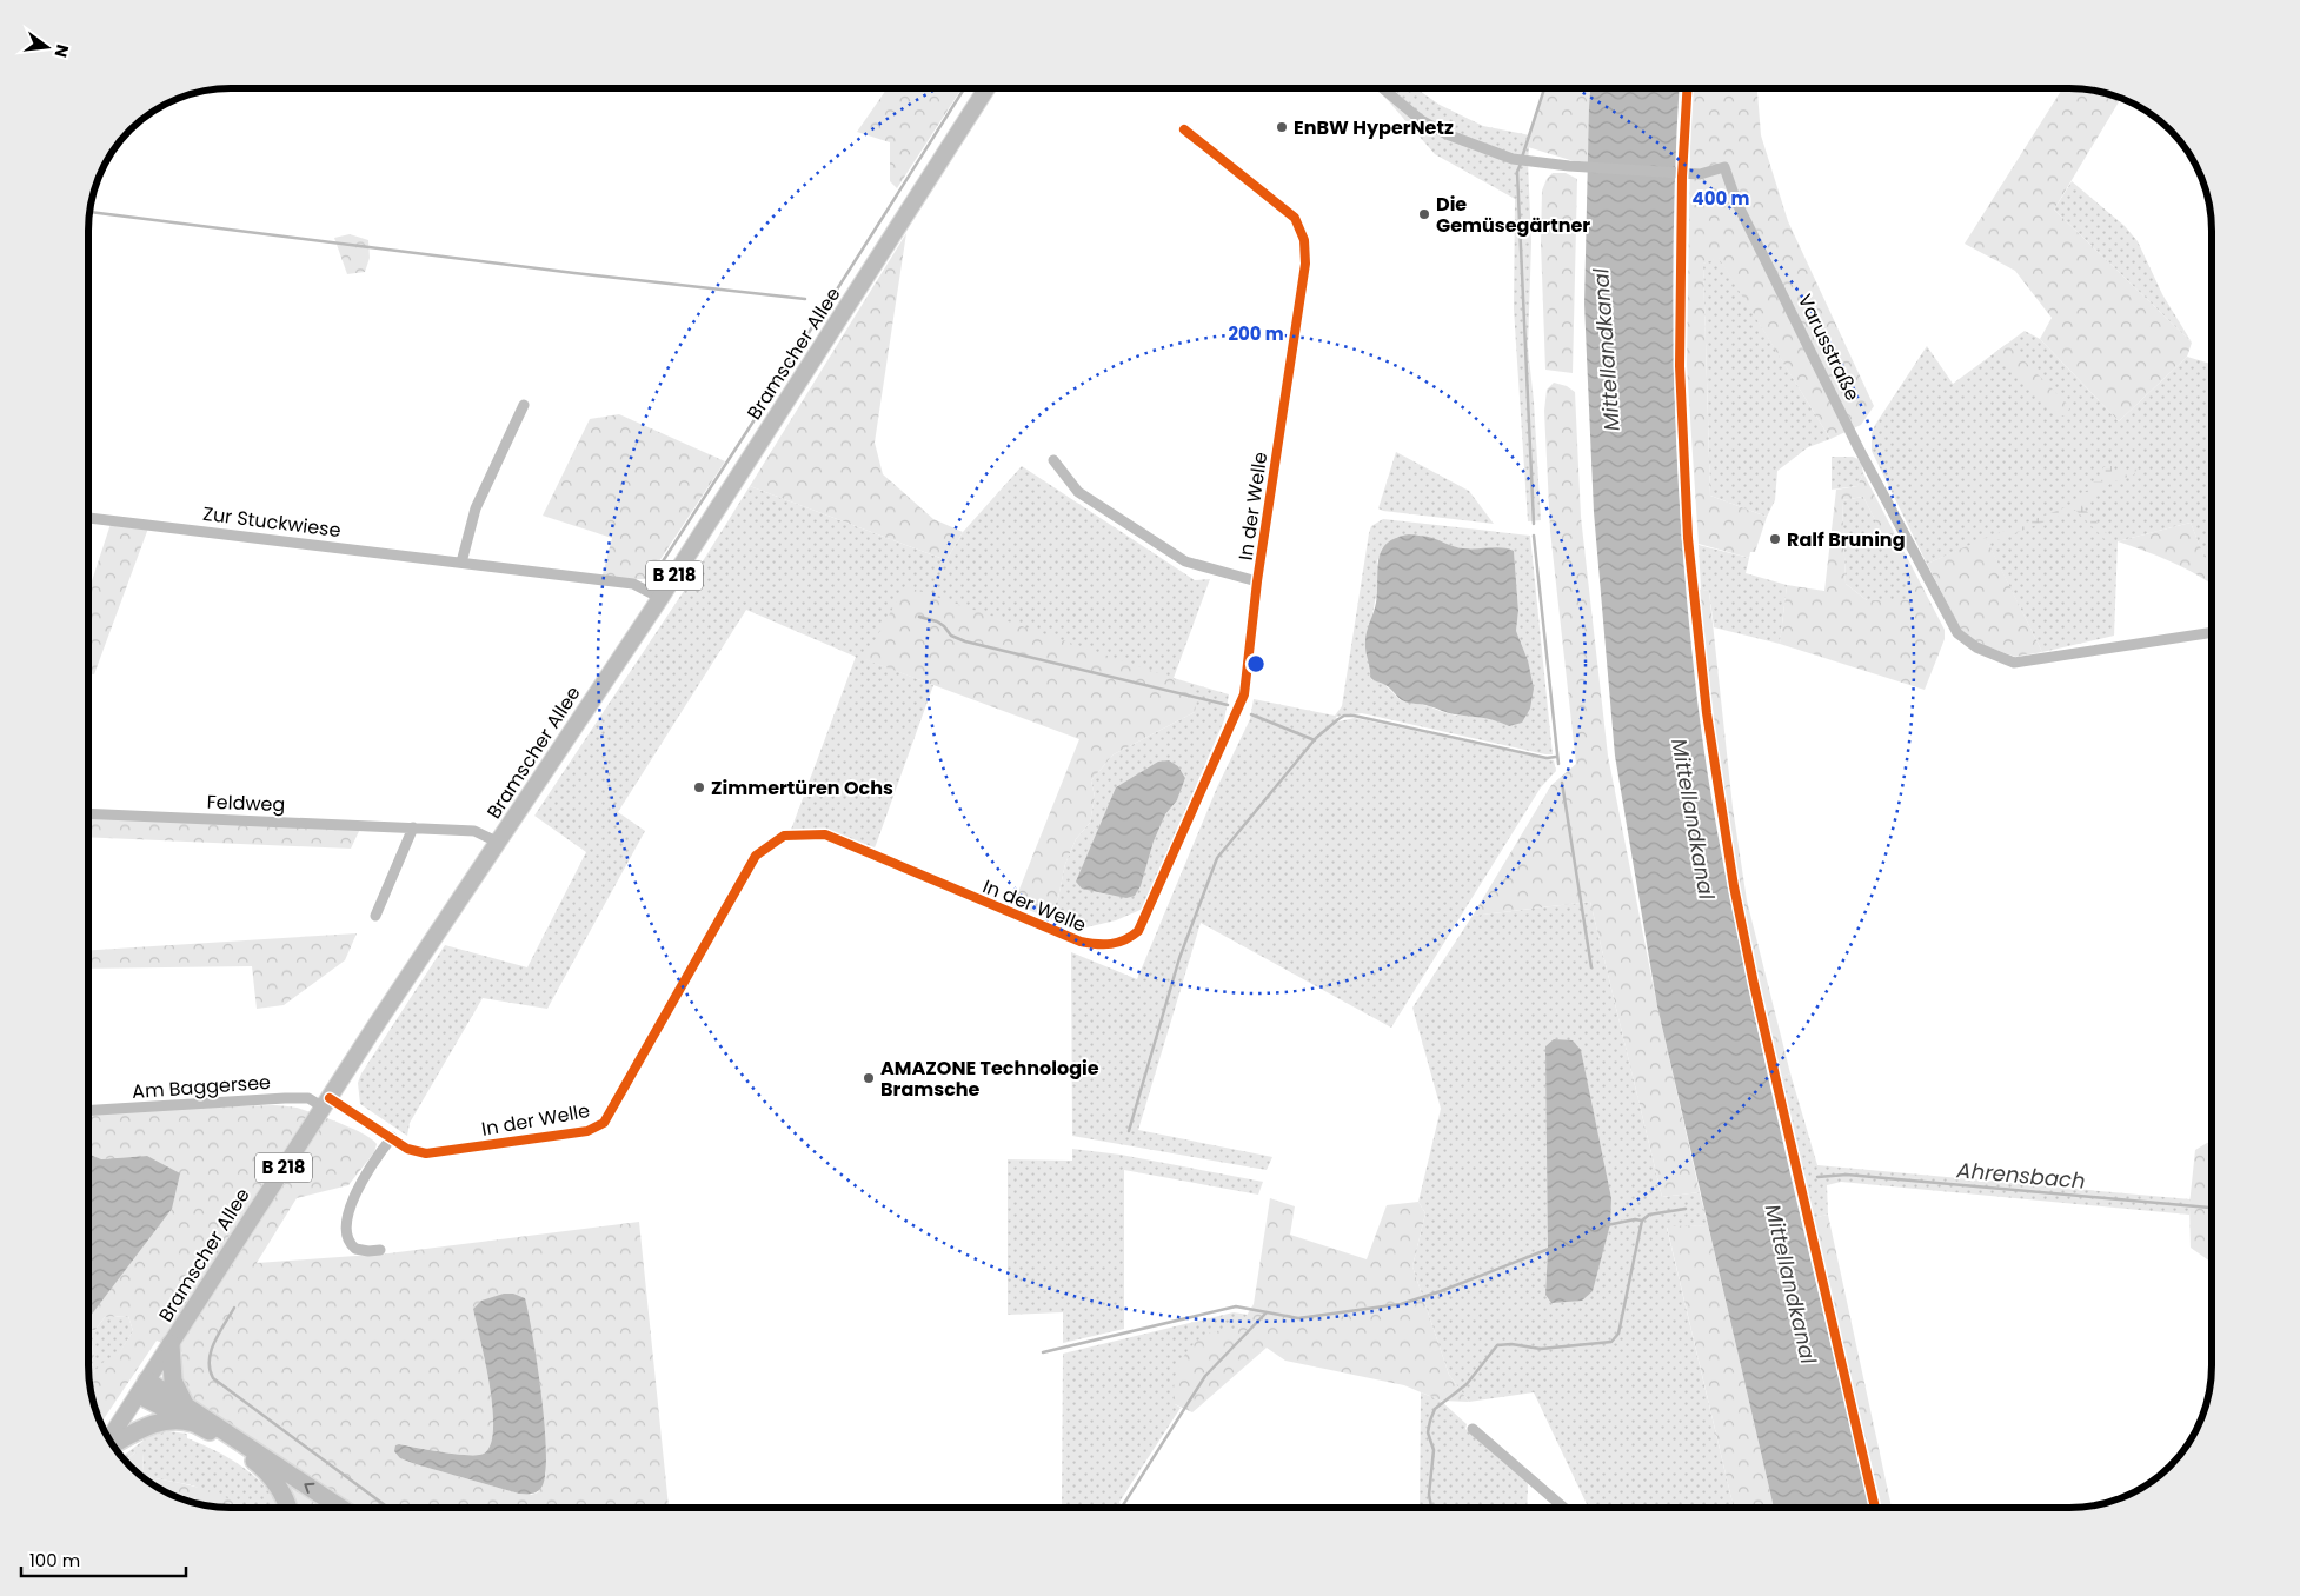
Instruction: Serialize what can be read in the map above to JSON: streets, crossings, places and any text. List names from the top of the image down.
{
  "streets": {
    "main road": ["Bramscher Allee", "B 218"],
    "street": [
      "Varusstraße",
      "In der Welle",
      "Zur Stuckwiese",
      "Feldweg",
      "Am Baggersee"
    ]
  },
  "crossings": [
    ["Bramscher Allee", "In der Welle"],
    ["Bramscher Allee", "Zur Stuckwiese"],
    ["Bramscher Allee", "Feldweg"],
    ["Bramscher Allee", "Am Baggersee"],
    ["In der Welle", "Am Baggersee"]
  ],
  "water": ["Mittellandkanal", "Ahrensbach"],
  "places": [
    "EnBW HyperNetz",
    "Die Gemüsegärtner",
    "Ralf Bruning",
    "Zimmertüren Ochs",
    "AMAZONE Technologie Bramsche"
  ],
  "scale_bar": "100 m",
  "north": "right",
  "rings": ["400 m", "200 m"]
}
